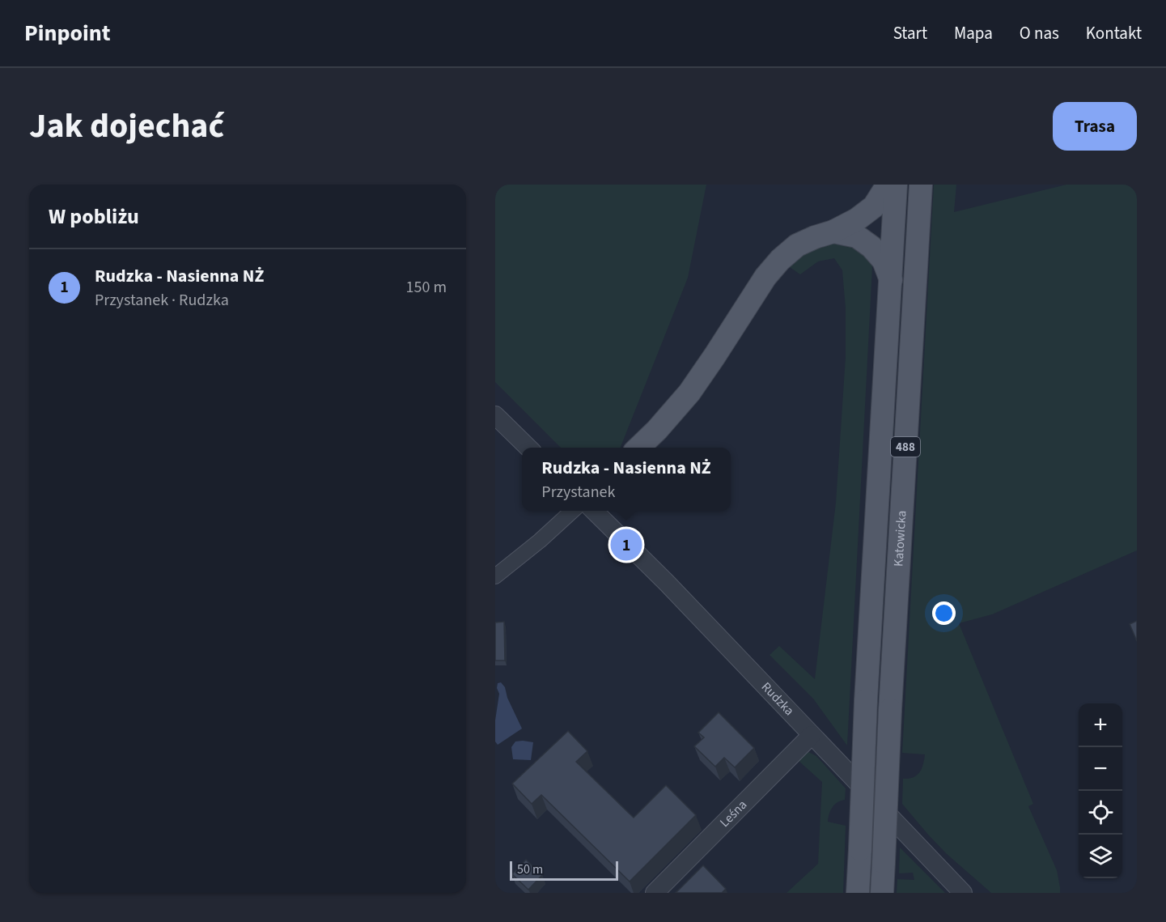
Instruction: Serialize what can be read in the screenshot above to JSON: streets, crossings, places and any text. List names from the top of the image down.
{
  "streets": {
    "main road": ["488", "Katowicka"],
    "street": ["Rudzka", "Leśna"]
  },
  "crossings": [
    ["Rudzka", "Leśna"]
  ],
  "scale_bar": "50 m",
  "page": {
    "header": "Pinpoint",
    "nav": [
      "Start",
      "Mapa",
      "O nas",
      "Kontakt"
    ],
    "title": "Jak dojechać",
    "buttons": "Trasa",
    "heading": "W pobliżu",
    "list": [
      {
        "mark": "1",
        "name": "Rudzka - Nasienna NŻ",
        "note": "Przystanek · Rudzka",
        "value": "150 m"
      }
    ],
    "popup": ["Rudzka - Nasienna NŻ", "Przystanek"],
    "pins": "1",
    "map_buttons": ["+", "−"],
    "scale": "50 m"
  }
}
